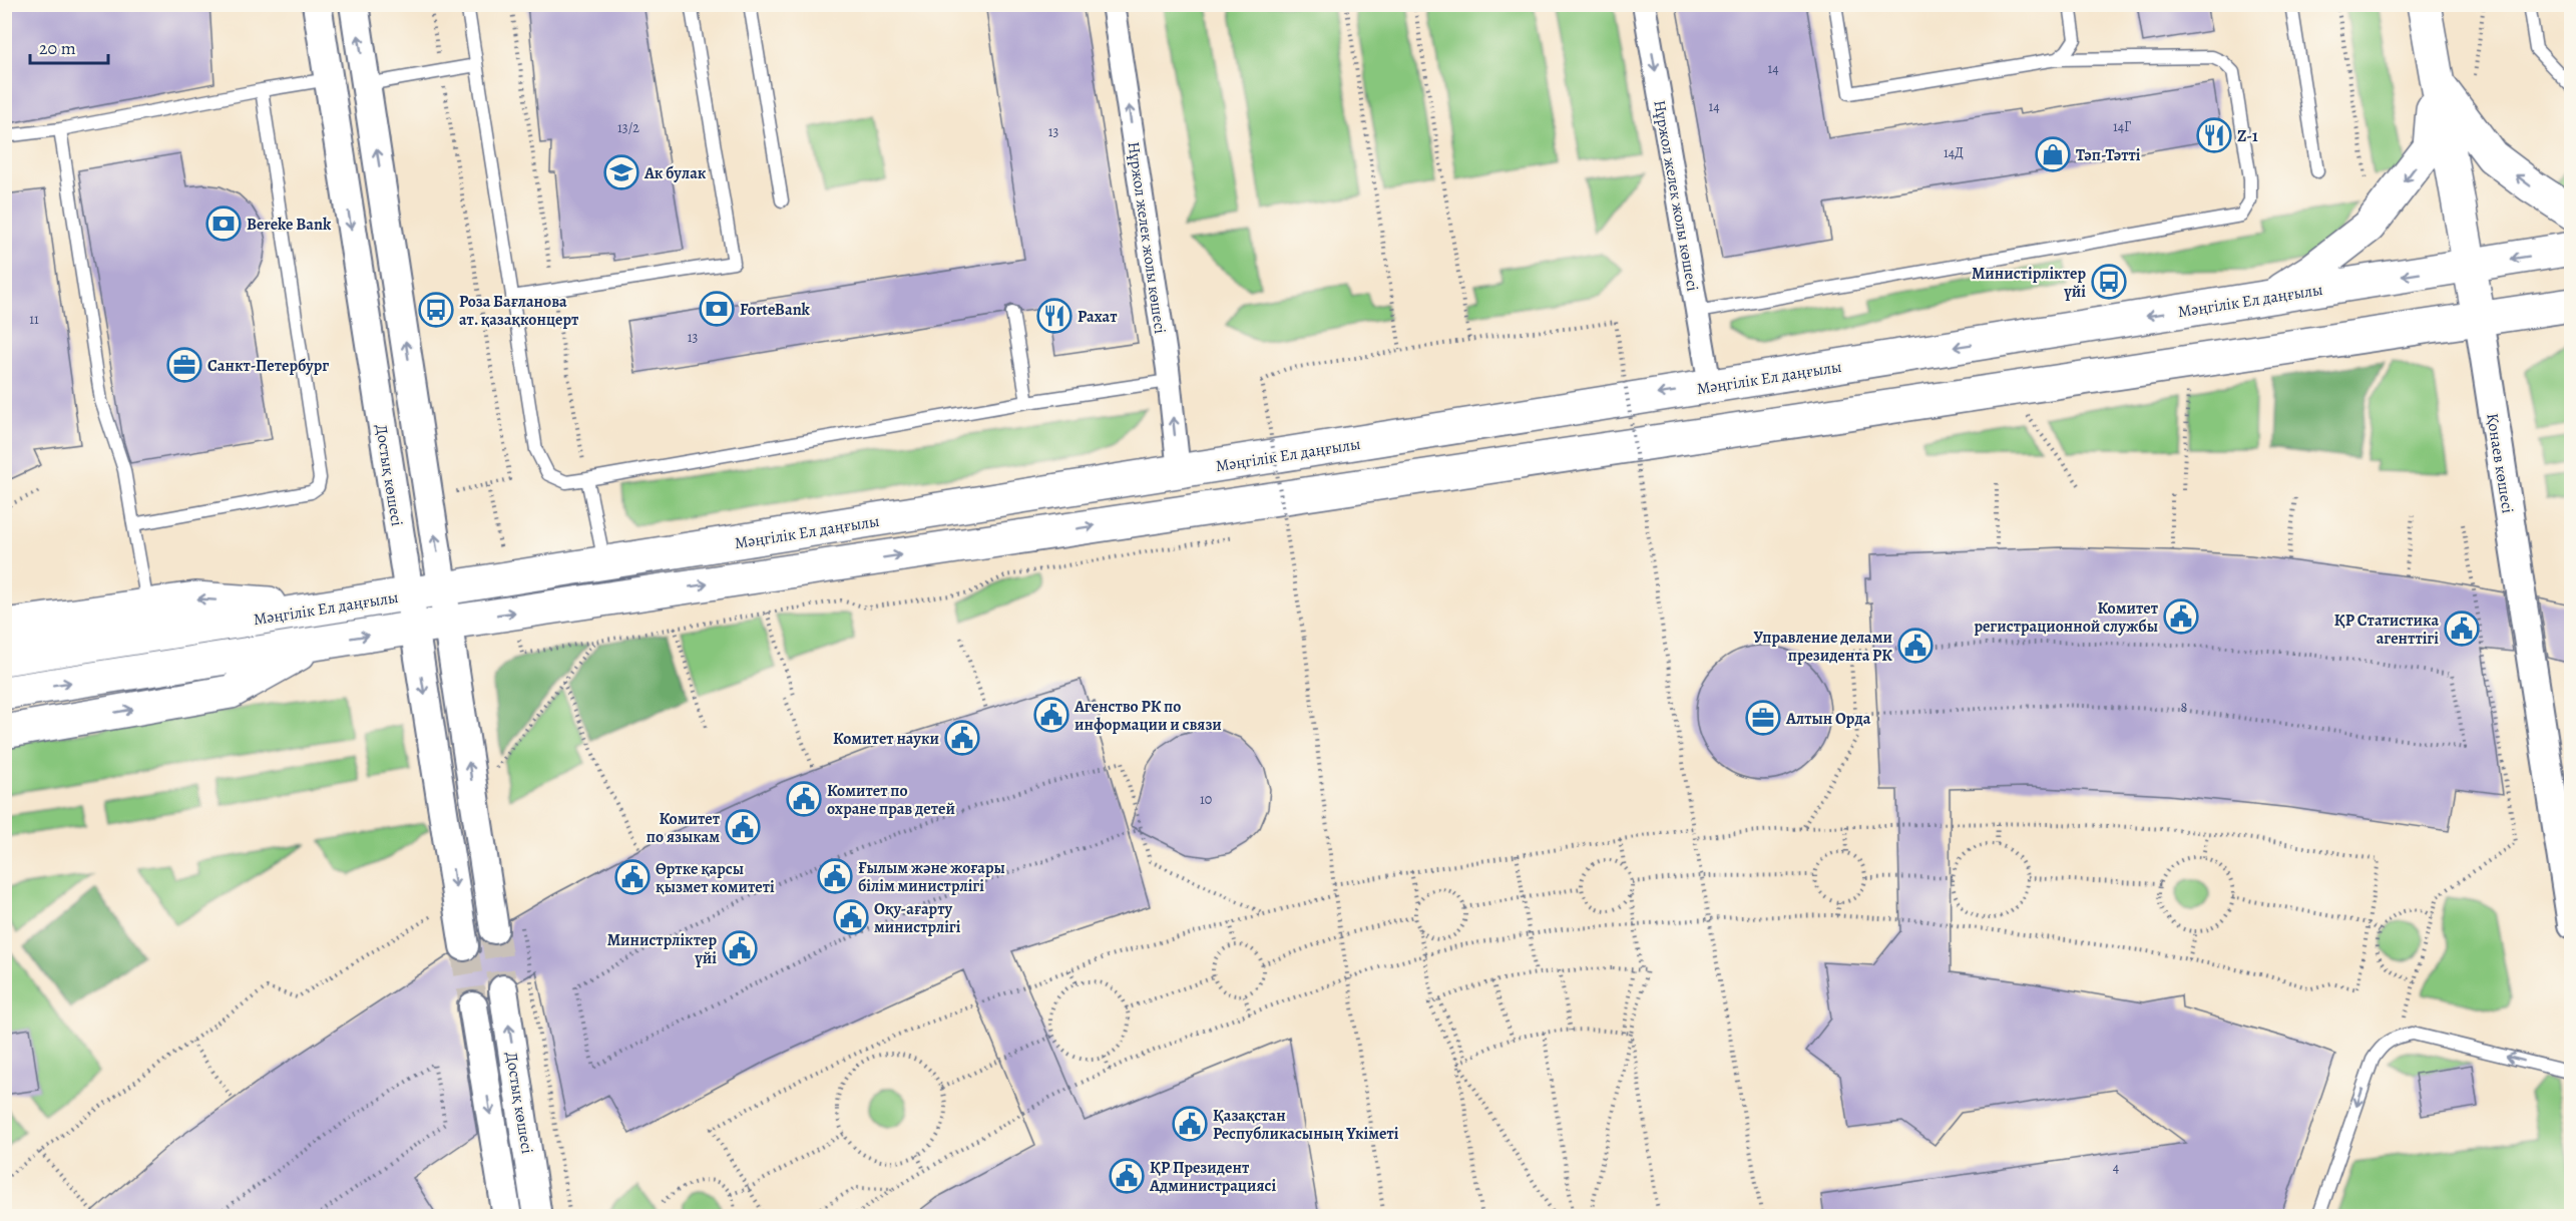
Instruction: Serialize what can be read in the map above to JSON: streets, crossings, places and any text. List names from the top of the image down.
{
  "streets": {
    "main road": ["Мәңгілік Ел даңғылы", "Қонаев көшесі"],
    "street": ["Нұржол желек жолы көшесі", "Достық көшесі"]
  },
  "crossings": [
    ["Нұржол желек жолы көшесі", "Мәңгілік Ел даңғылы"],
    ["Мәңгілік Ел даңғылы", "Қонаев көшесі"],
    ["Мәңгілік Ел даңғылы", "Достық көшесі"]
  ],
  "places": {
    "restaurant": ["Z-1", "Рахат"],
    "shop": ["Тәп-Тәтті"],
    "school or university": ["Ак булак"],
    "bank": ["Bereke Bank", "ForteBank"],
    "bus stop": ["Министірліктер үйі", "Роза Бағланова ат. қазақконцерт"],
    "office": ["Санкт-Петербург", "Алтын Орда"],
    "public building": [
      "Комитет регистрационной службы",
      "ҚР Статистика агенттігі",
      "Управление делами президента РК",
      "Агенство РК по информации и связи",
      "Комитет науки",
      "Комитет по охране прав детей",
      "Комитет по языкам",
      "Ғылым және жоғары білім министрлігі",
      "Өртке қарсы қызмет комитеті",
      "Оқу-ағарту министрлігі",
      "Министрліктер үйі",
      "Қазақстан Республикасының Үкіметі",
      "ҚР Президент Администрациясі"
    ]
  },
  "house_numbers": [
    "14",
    "14",
    "14Г",
    "13/2",
    "13",
    "14Д",
    "11",
    "13",
    "8",
    "10",
    "4"
  ],
  "scale_bar": "20 m"
}
